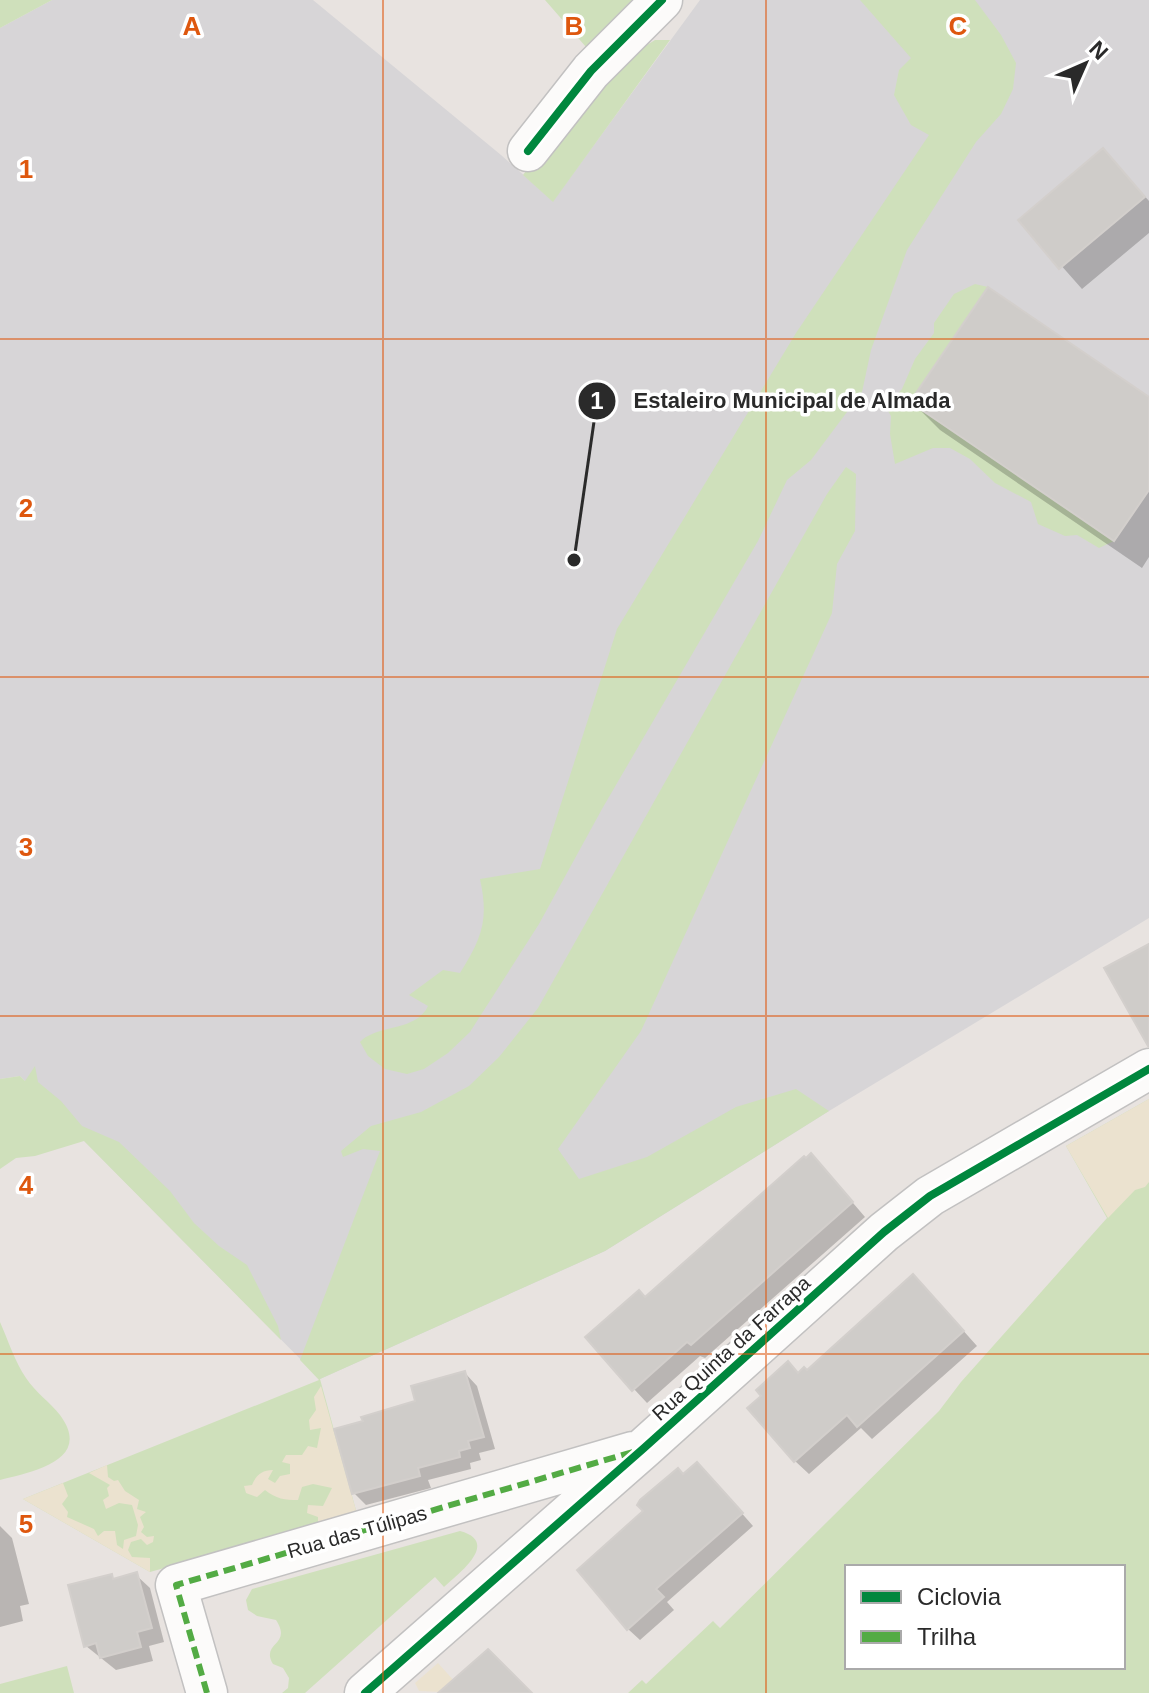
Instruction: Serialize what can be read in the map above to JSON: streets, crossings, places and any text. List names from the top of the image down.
{
  "streets": {
    "street": ["Rua Quinta da Farrapa", "Rua das Túlipas"]
  },
  "crossings": [
    ["Rua Quinta da Farrapa", "Rua das Túlipas"]
  ],
  "places": ["Estaleiro Municipal de Almada"],
  "legend": ["Ciclovia", "Trilha"],
  "north": "top right",
  "grid": {
    "columns": ["A", "B", "C"],
    "rows": [
      "1",
      "2",
      "3",
      "4",
      "5"
    ]
  }
}
